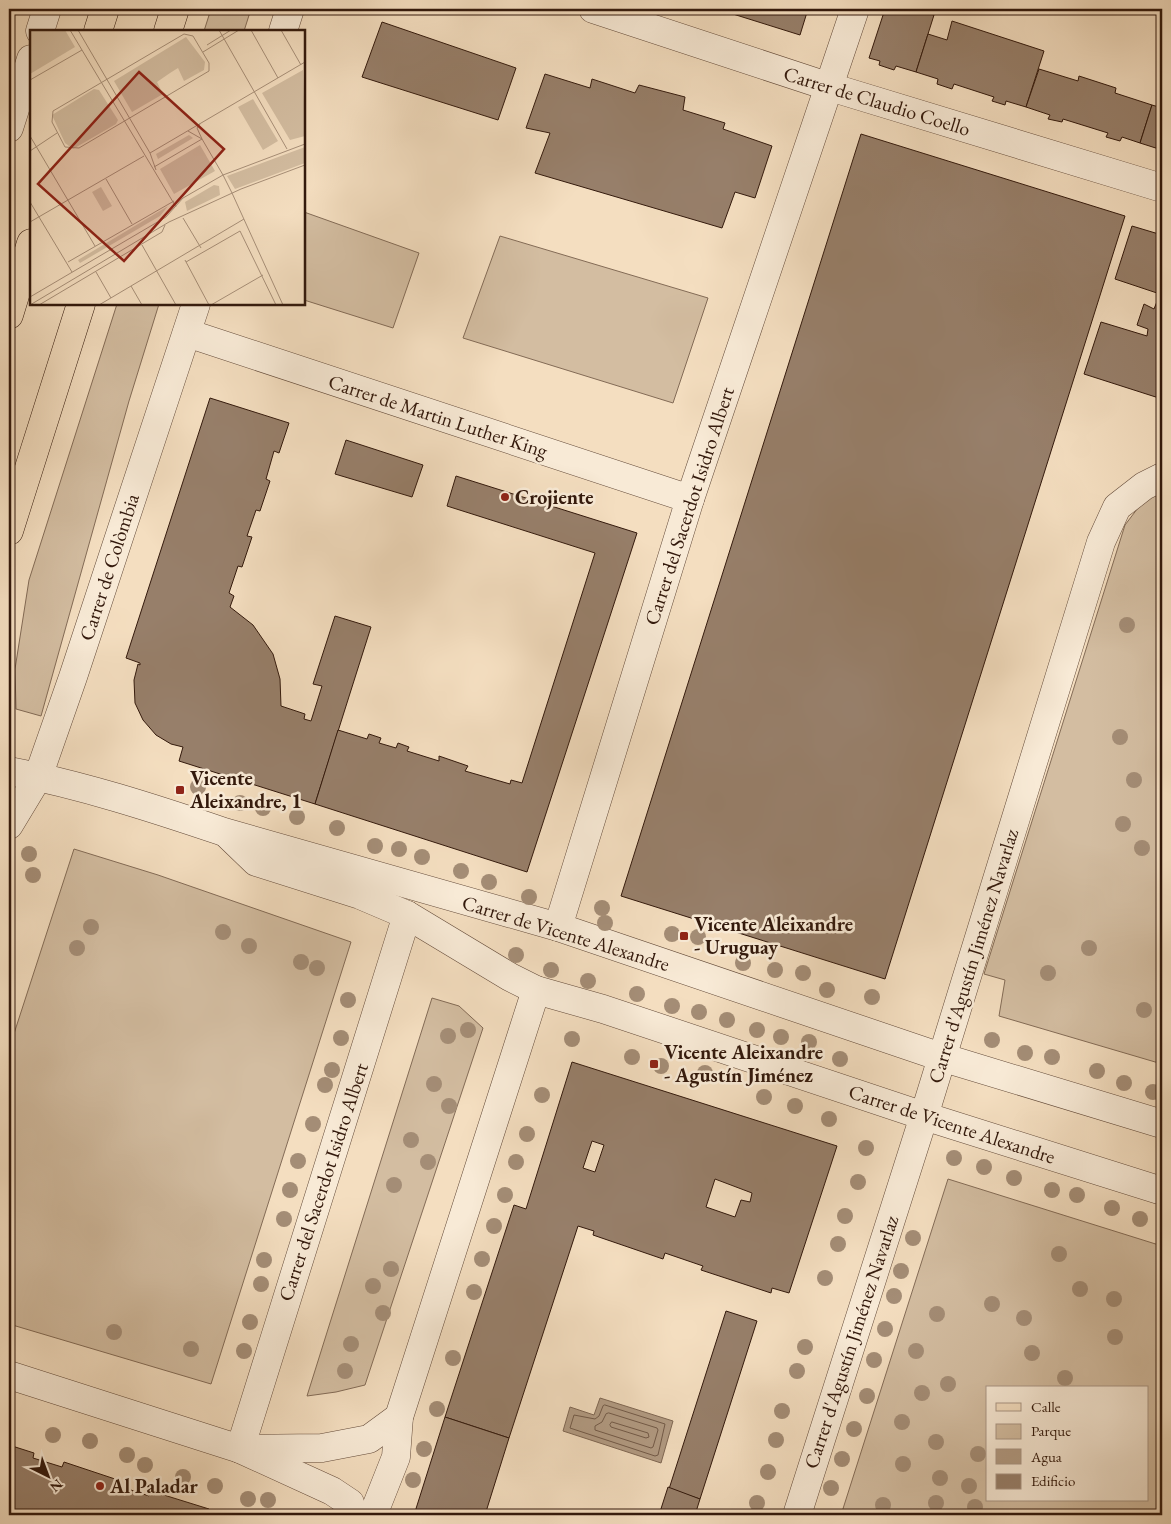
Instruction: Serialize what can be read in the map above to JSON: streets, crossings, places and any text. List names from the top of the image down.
{
  "streets": {
    "street": [
      "Carrer de Claudio Coello",
      "Carrer de Martin Luther King",
      "Carrer del Sacerdot Isidro Albert",
      "Carrer de Colòmbia",
      "Carrer de Vicente Alexandre",
      "Carrer d'Agustín Jiménez Navarlaz"
    ]
  },
  "crossings": [
    ["Carrer de Claudio Coello", "Carrer del Sacerdot Isidro Albert"],
    ["Carrer de Martin Luther King", "Carrer del Sacerdot Isidro Albert"],
    ["Carrer de Martin Luther King", "Carrer de Colòmbia"],
    ["Carrer del Sacerdot Isidro Albert", "Carrer de Vicente Alexandre"],
    ["Carrer de Colòmbia", "Carrer de Vicente Alexandre"],
    ["Carrer de Vicente Alexandre", "Carrer d'Agustín Jiménez Navarlaz"]
  ],
  "places": {
    "other": ["Crojiente", "Al Paladar"],
    "transit": ["Vicente Aleixandre, 1", "Vicente Aleixandre - Uruguay", "Vicente Aleixandre - Agustín Jiménez"]
  },
  "legend": [
    "Calle",
    "Parque",
    "Agua",
    "Edificio"
  ],
  "north": "bottom right"
}
